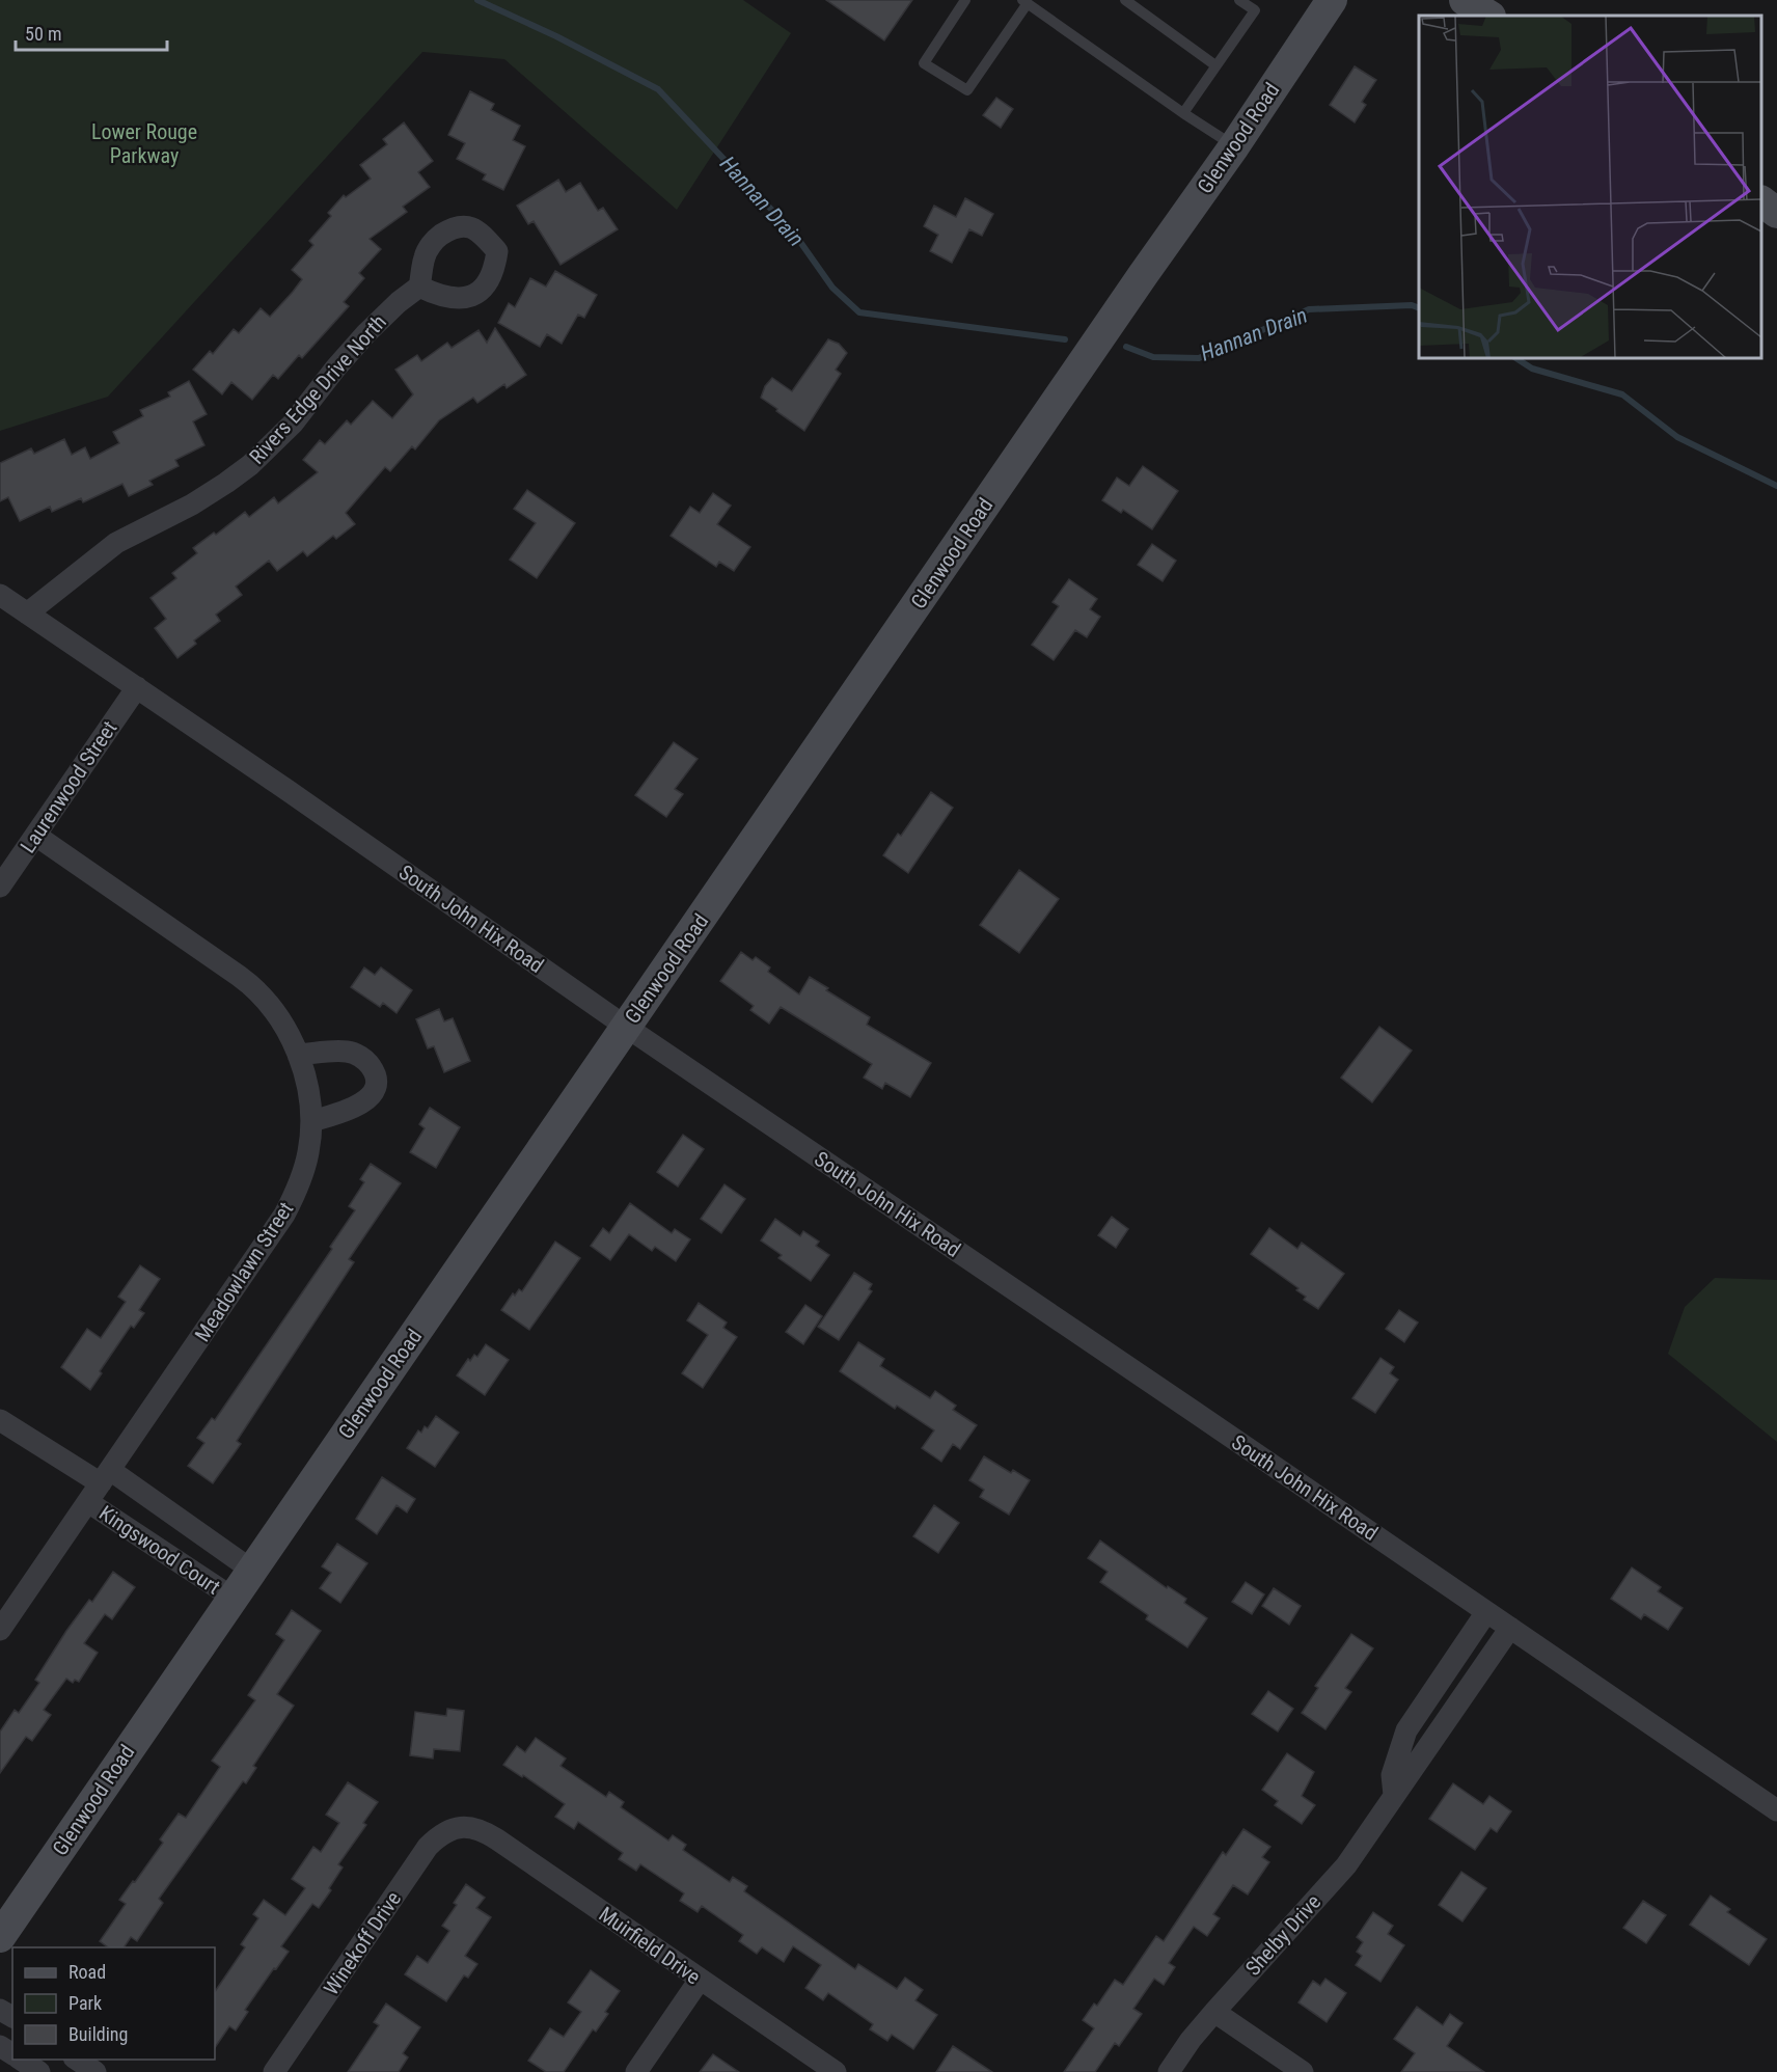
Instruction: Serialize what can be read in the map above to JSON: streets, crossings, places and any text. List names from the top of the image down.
{
  "streets": {
    "street": [
      "Glenwood Road",
      "Rivers Edge Drive North",
      "Laurenwood Street",
      "South John Hix Road",
      "Meadowlawn Street",
      "Kingswood Court",
      "Shelby Drive",
      "Winekoff Drive",
      "Muirfield Drive"
    ]
  },
  "crossings": [
    ["Glenwood Road", "South John Hix Road"],
    ["Glenwood Road", "Kingswood Court"],
    ["Rivers Edge Drive North", "South John Hix Road"],
    ["Laurenwood Street", "South John Hix Road"],
    ["Laurenwood Street", "Meadowlawn Street"],
    ["South John Hix Road", "Shelby Drive"],
    ["Meadowlawn Street", "Kingswood Court"],
    ["Winekoff Drive", "Muirfield Drive"]
  ],
  "water": ["Hannan Drain"],
  "parks": ["Lower Rouge Parkway"],
  "legend": ["Road", "Park", "Building"],
  "scale_bar": "50 m"
}
